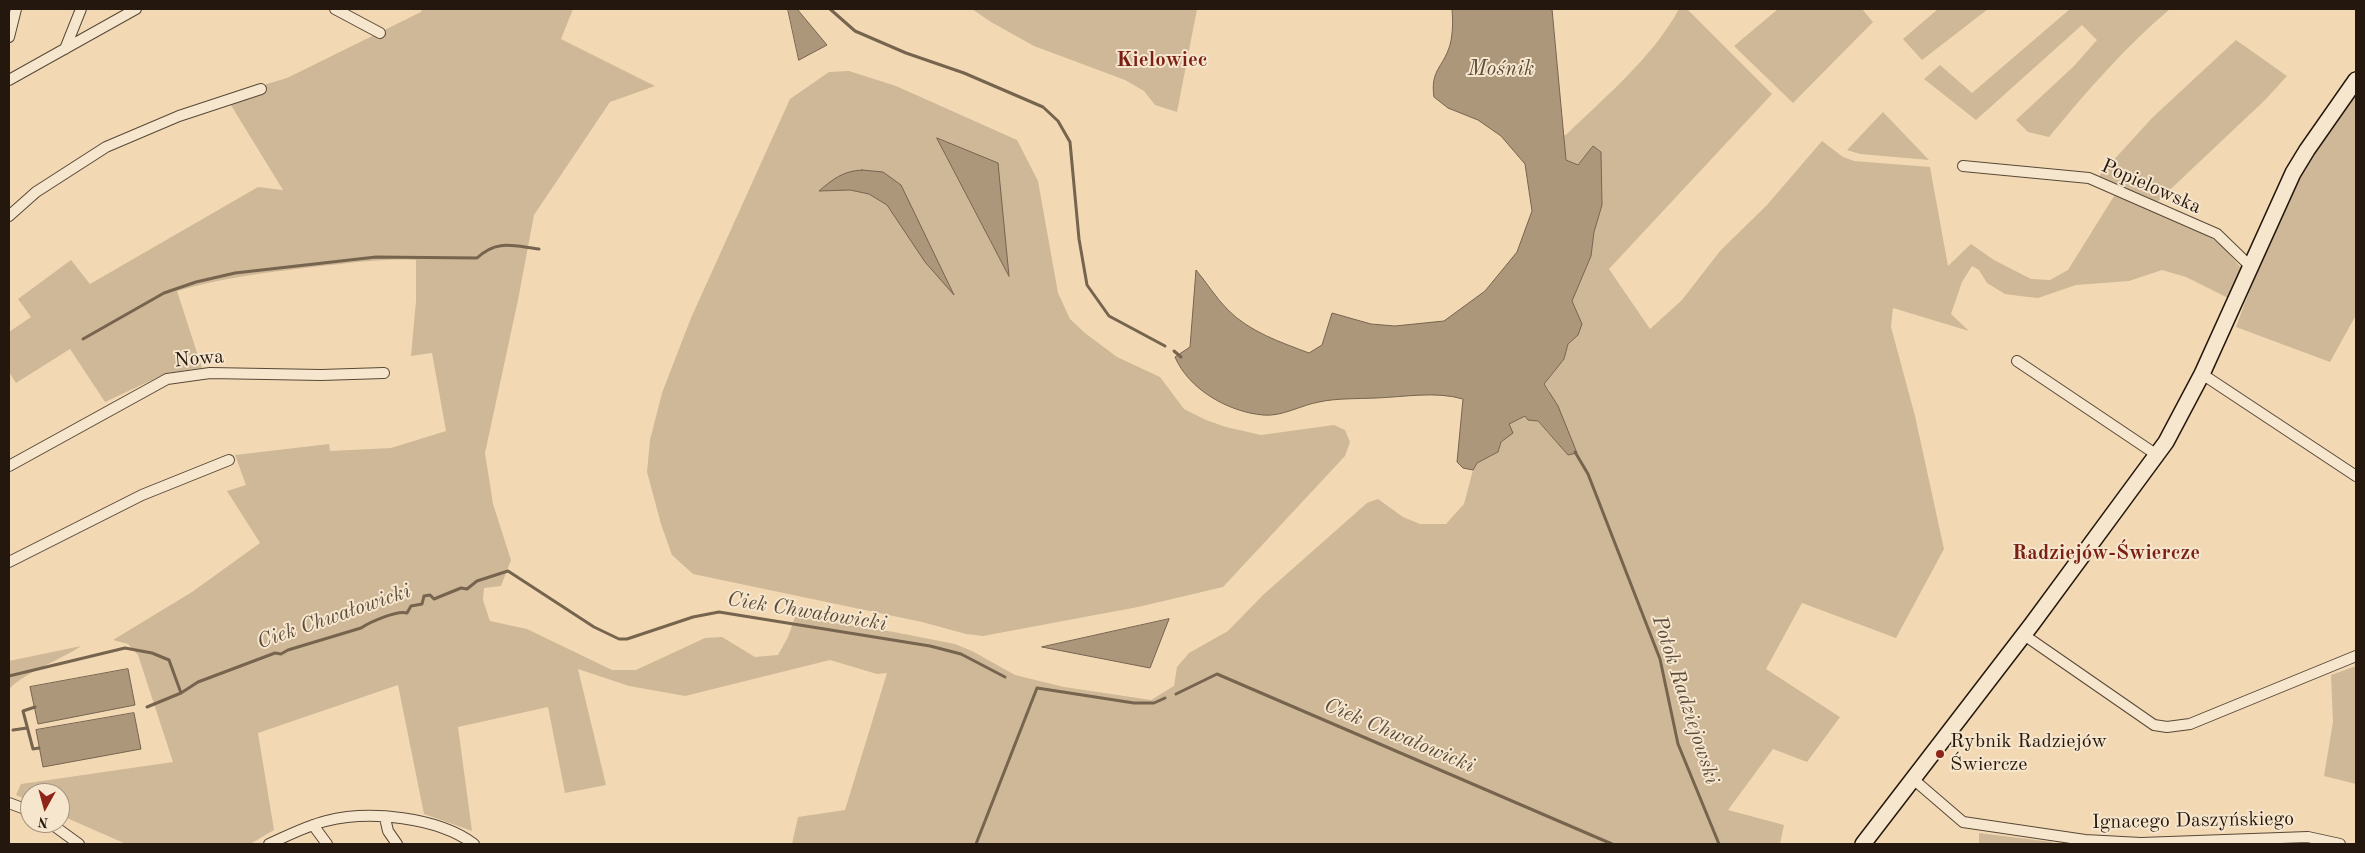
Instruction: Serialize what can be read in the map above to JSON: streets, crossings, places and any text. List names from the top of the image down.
{
  "streets": {
    "street": ["Popielowska", "Nowa", "Ignacego Daszyńskiego"]
  },
  "districts": ["Kielowiec", "Radziejów-Świercze"],
  "water": ["Mośnik", "Ciek Chwałowicki", "Potok Radziejowski"],
  "places": ["Rybnik Radziejów Świercze"],
  "north": "bottom"
}
